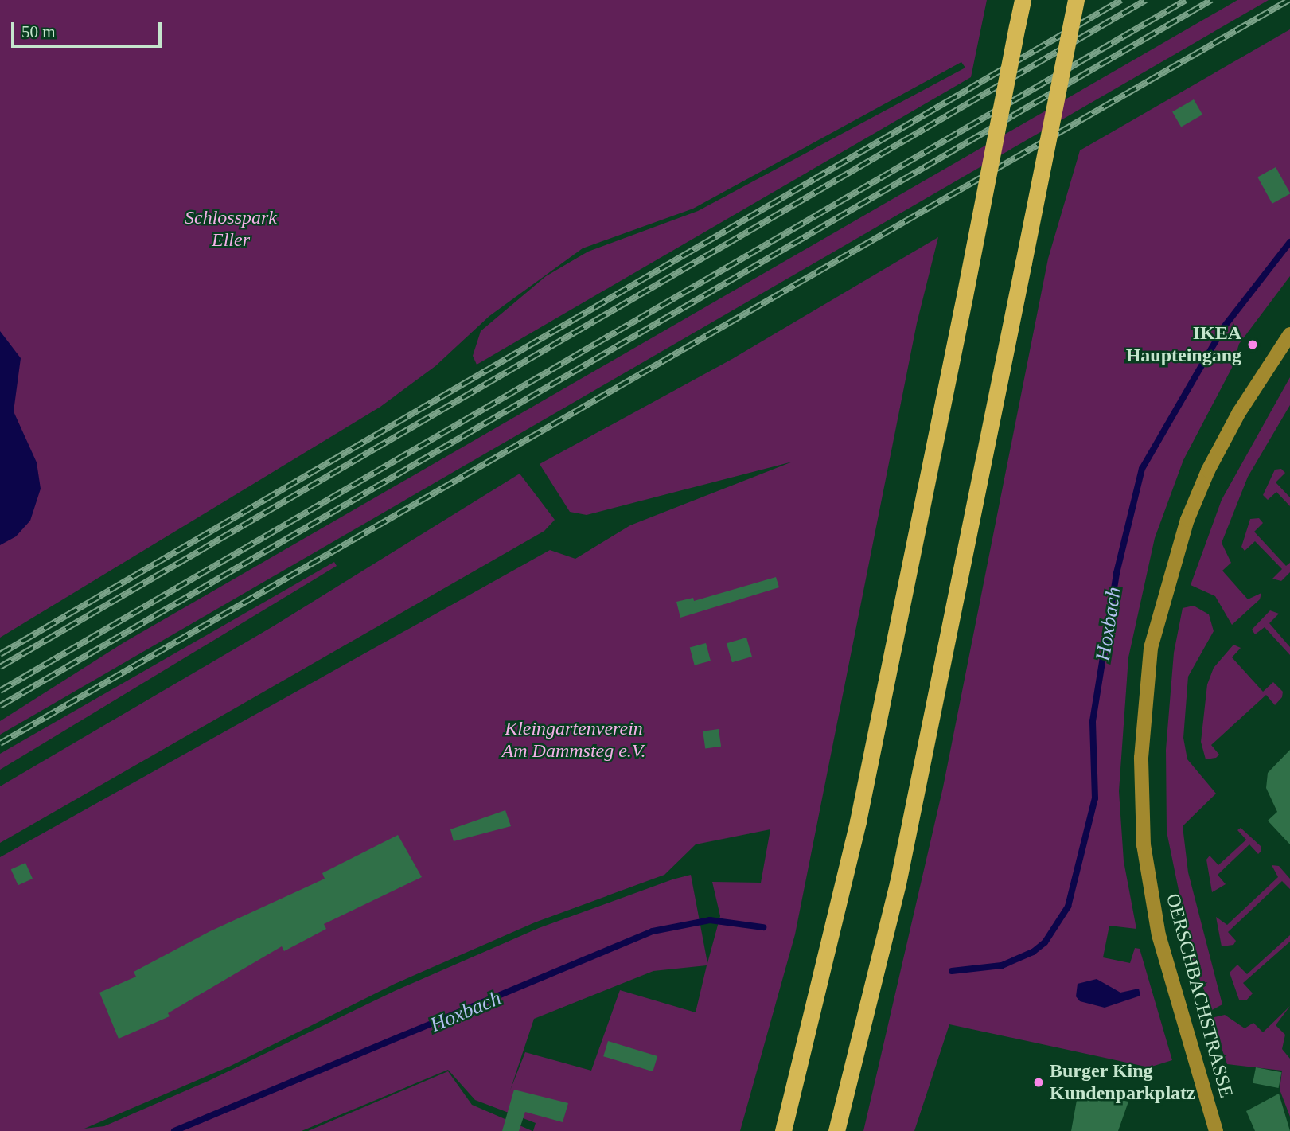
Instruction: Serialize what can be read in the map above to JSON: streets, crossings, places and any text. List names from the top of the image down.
{
  "streets": {
    "main road": ["OERSCHBACHSTRASSE"]
  },
  "water": ["Hoxbach"],
  "parks": ["Schlosspark Eller", "Kleingartenverein Am Dammsteg e.V."],
  "places": ["IKEA Haupteingang", "Burger King Kundenparkplatz"],
  "scale_bar": "50 m"
}
